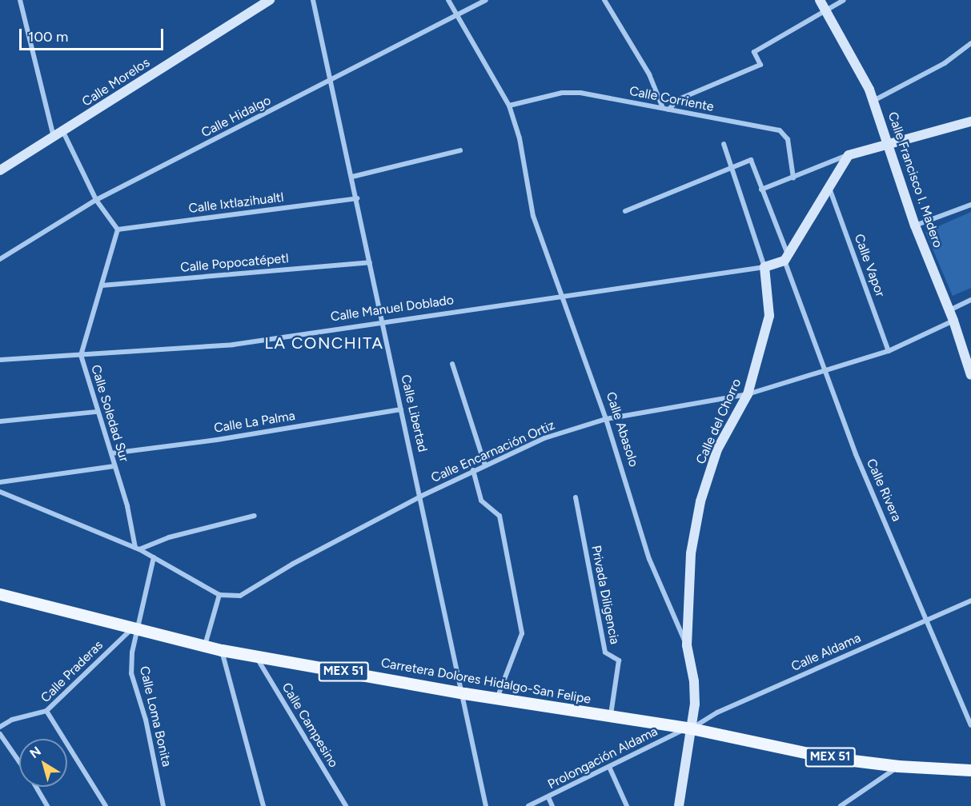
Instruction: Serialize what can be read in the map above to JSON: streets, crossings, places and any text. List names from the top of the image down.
{
  "streets": {
    "main road": ["MEX 51", "Carretera Dolores Hidalgo-San Felipe"],
    "street": [
      "Calle Morelos",
      "Calle Corriente",
      "Calle Hidalgo",
      "Calle Francisco I. Madero",
      "Calle Ixtlazihualtl",
      "Calle Popocatépetl",
      "Calle Vapor",
      "Calle Manuel Doblado",
      "Calle Soledad Sur",
      "Calle Libertad",
      "Calle del Chorro",
      "Calle La Palma",
      "Calle Abasolo",
      "Calle Encarnación Ortiz",
      "Calle Rivera",
      "Privada Diligencia",
      "Calle Aldama",
      "Calle Praderas",
      "Calle Loma Bonita",
      "Calle Campesino",
      "Prolongación Aldama"
    ]
  },
  "crossings": [
    ["Calle Corriente", "Calle Abasolo"],
    ["Calle Hidalgo", "Calle Libertad"],
    ["Calle Hidalgo", "Calle Abasolo"],
    ["Calle Francisco I. Madero", "Calle Encarnación Ortiz"],
    ["Calle Ixtlazihualtl", "Calle Soledad Sur"],
    ["Calle Ixtlazihualtl", "Calle Libertad"],
    ["Calle Popocatépetl", "Calle Soledad Sur"],
    ["Calle Popocatépetl", "Calle Libertad"],
    ["Calle Vapor", "Calle Encarnación Ortiz"],
    ["Calle Manuel Doblado", "Calle Soledad Sur"],
    ["Calle Manuel Doblado", "Calle Libertad"],
    ["Calle Manuel Doblado", "Calle del Chorro"],
    ["Calle Manuel Doblado", "Calle Abasolo"],
    ["Calle Manuel Doblado", "Calle Rivera"],
    ["Calle Soledad Sur", "Calle La Palma"],
    ["Calle Libertad", "Calle La Palma"],
    ["Calle Libertad", "Calle Encarnación Ortiz"],
    ["Calle Libertad", "Carretera Dolores Hidalgo-San Felipe"],
    ["Calle del Chorro", "Calle Abasolo"],
    ["Calle del Chorro", "Calle Encarnación Ortiz"],
    ["Calle Abasolo", "Calle Encarnación Ortiz"],
    ["Calle Abasolo", "Calle Aldama"],
    ["Calle Abasolo", "Carretera Dolores Hidalgo-San Felipe"],
    ["Calle Abasolo", "Prolongación Aldama"],
    ["Calle Encarnación Ortiz", "Calle Rivera"],
    ["Calle Rivera", "Calle Aldama"],
    ["Privada Diligencia", "Carretera Dolores Hidalgo-San Felipe"],
    ["Calle Aldama", "Carretera Dolores Hidalgo-San Felipe"],
    ["Calle Aldama", "Prolongación Aldama"],
    ["Calle Praderas", "Carretera Dolores Hidalgo-San Felipe"],
    ["Calle Praderas", "Calle Loma Bonita"],
    ["Carretera Dolores Hidalgo-San Felipe", "Calle Loma Bonita"],
    ["Carretera Dolores Hidalgo-San Felipe", "Calle Campesino"],
    ["Carretera Dolores Hidalgo-San Felipe", "Prolongación Aldama"]
  ],
  "districts": ["LA CONCHITA"],
  "scale_bar": "100 m",
  "north": "top left"
}
